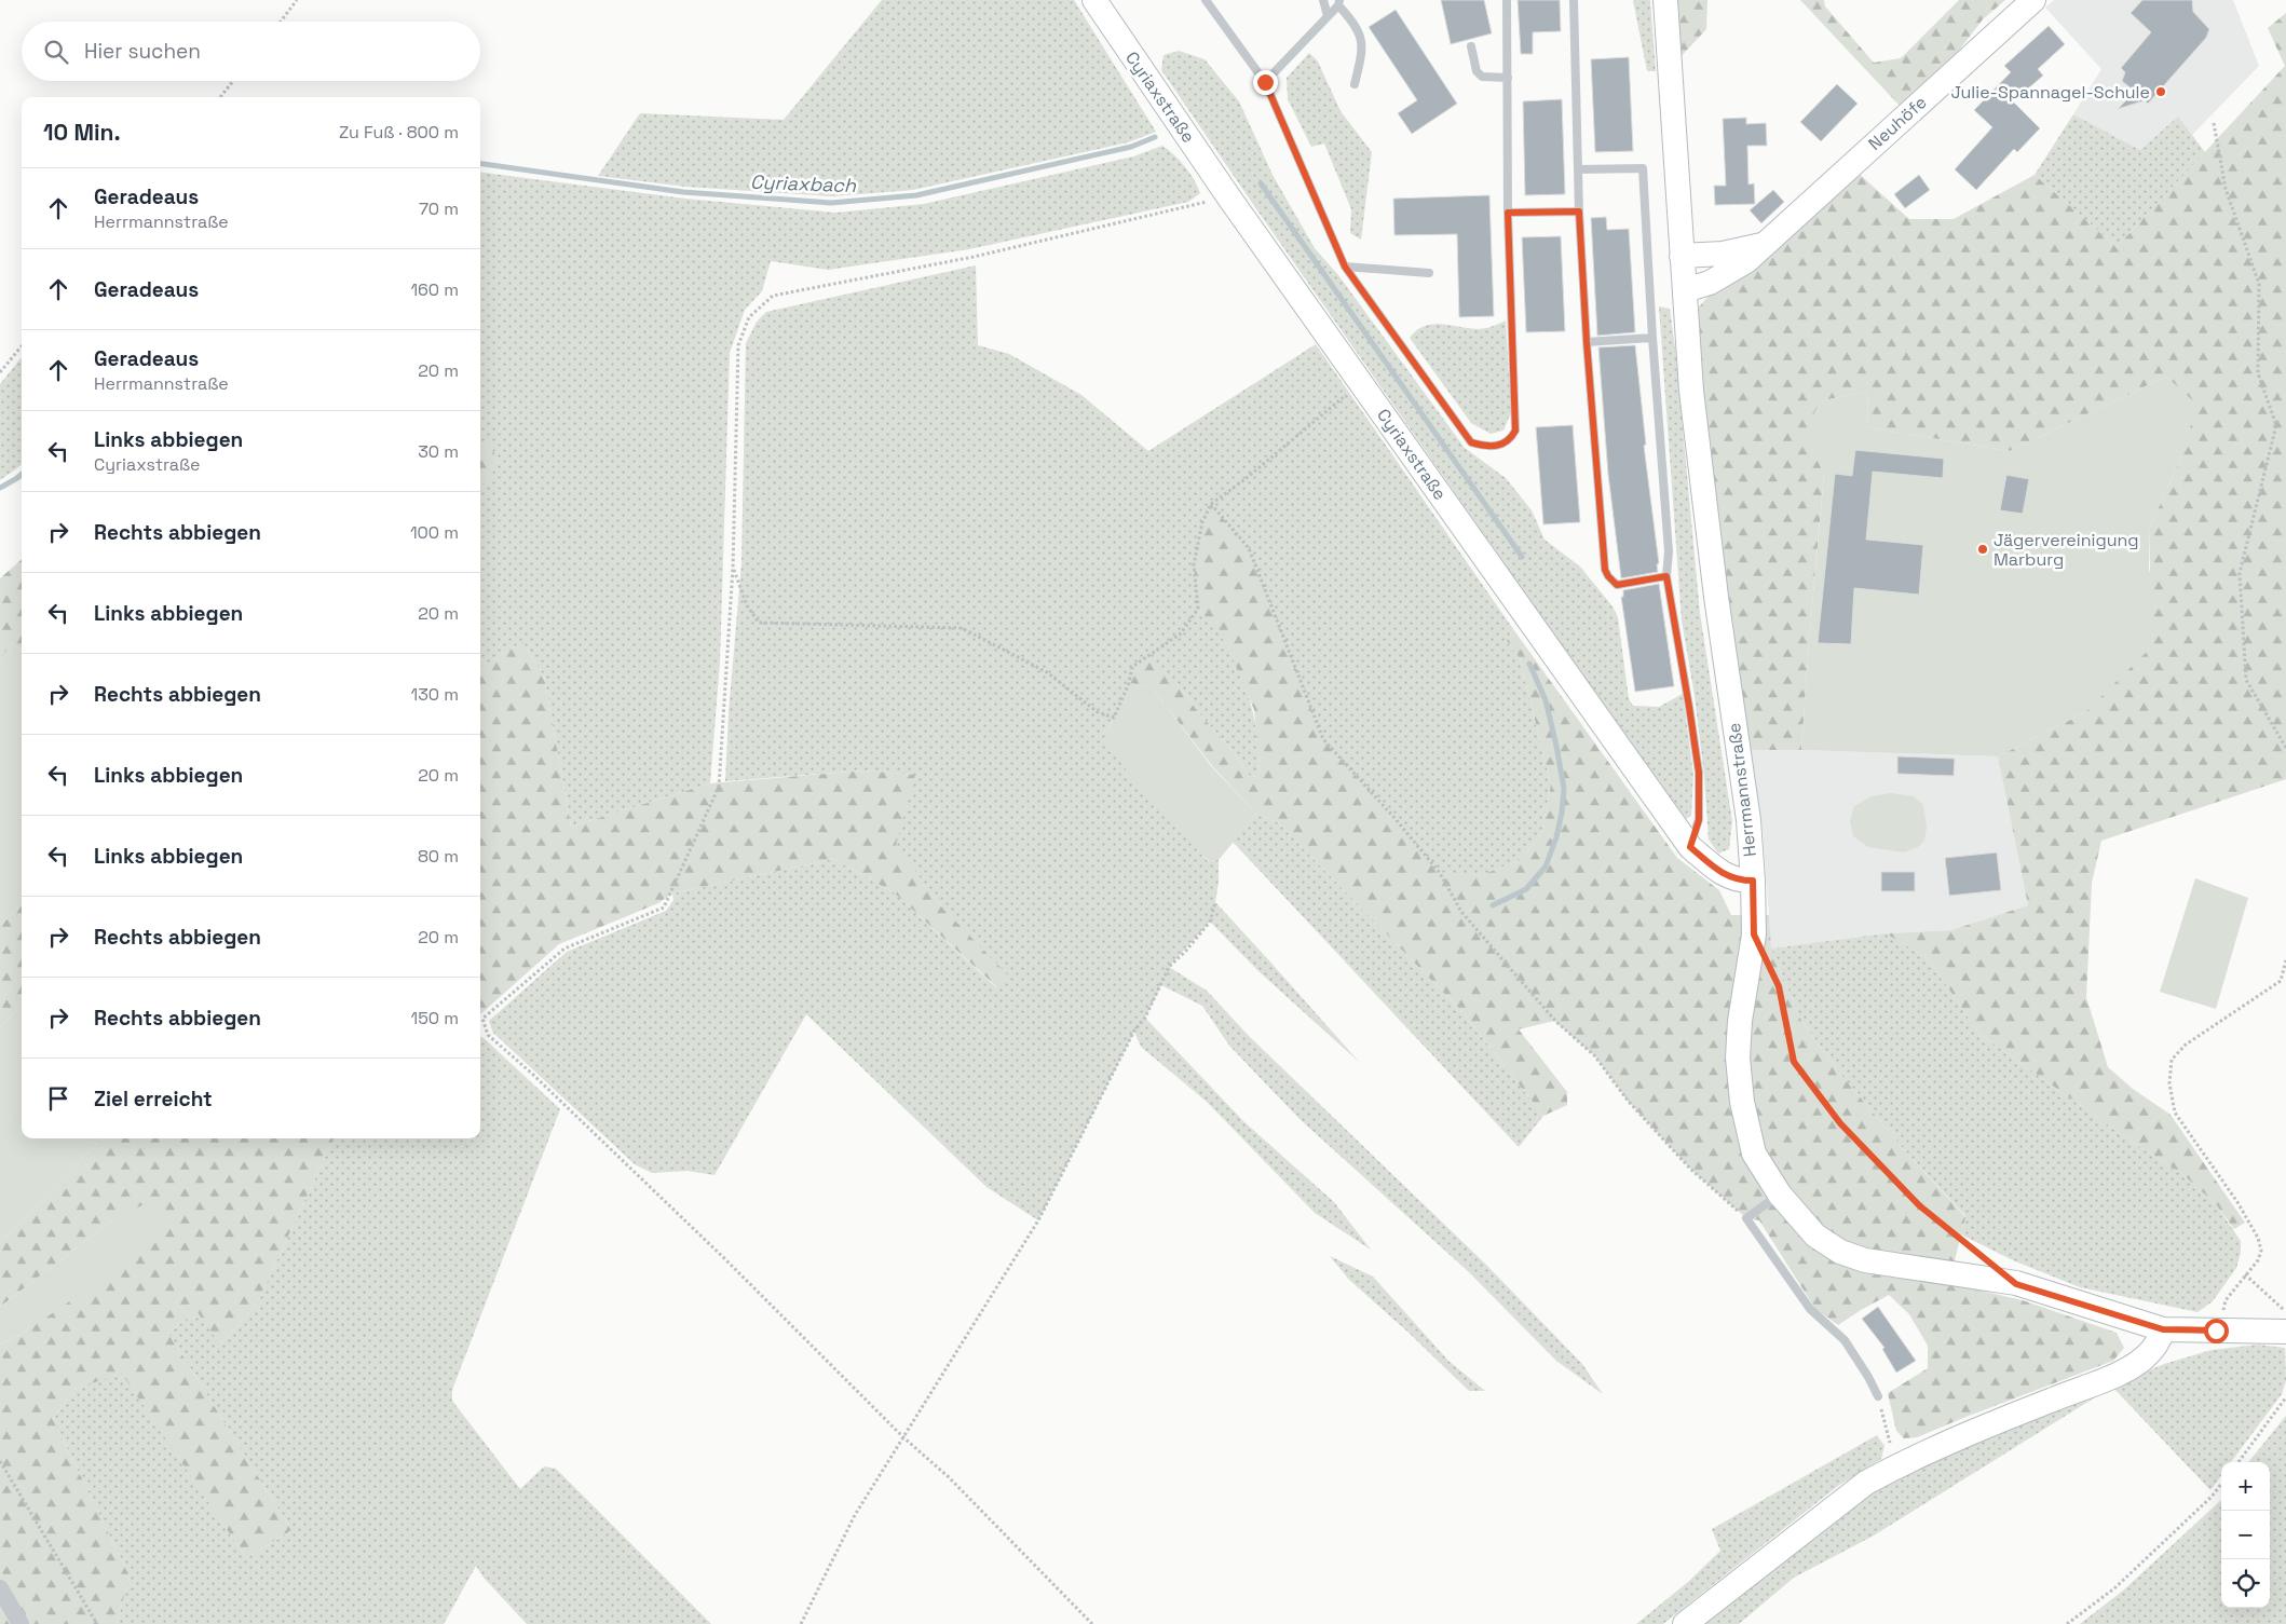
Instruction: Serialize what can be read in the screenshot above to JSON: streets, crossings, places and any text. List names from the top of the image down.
{
  "streets": {
    "street": ["Cyriaxstraße", "Neuhöfe", "Herrmannstraße"]
  },
  "crossings": [
    ["Cyriaxstraße", "Herrmannstraße"],
    ["Neuhöfe", "Herrmannstraße"]
  ],
  "water": ["Cyriaxbach"],
  "places": ["Julie-Spannagel-Schule", "Jägervereinigung Marburg"],
  "page": {
    "search": "Hier suchen",
    "heading": ["10 Min.", "Zu Fuß · 800 m"],
    "list": [
      ["Geradeaus", "Herrmannstraße", "70 m"],
      ["Geradeaus", "160 m"],
      ["Geradeaus", "Herrmannstraße", "20 m"],
      ["Links abbiegen", "Cyriaxstraße", "30 m"],
      ["Rechts abbiegen", "100 m"],
      ["Links abbiegen", "20 m"],
      ["Rechts abbiegen", "130 m"],
      ["Links abbiegen", "20 m"],
      ["Links abbiegen", "80 m"],
      ["Rechts abbiegen", "20 m"],
      ["Rechts abbiegen", "150 m"],
      "Ziel erreicht"
    ],
    "map_buttons": ["+", "−"]
  }
}
